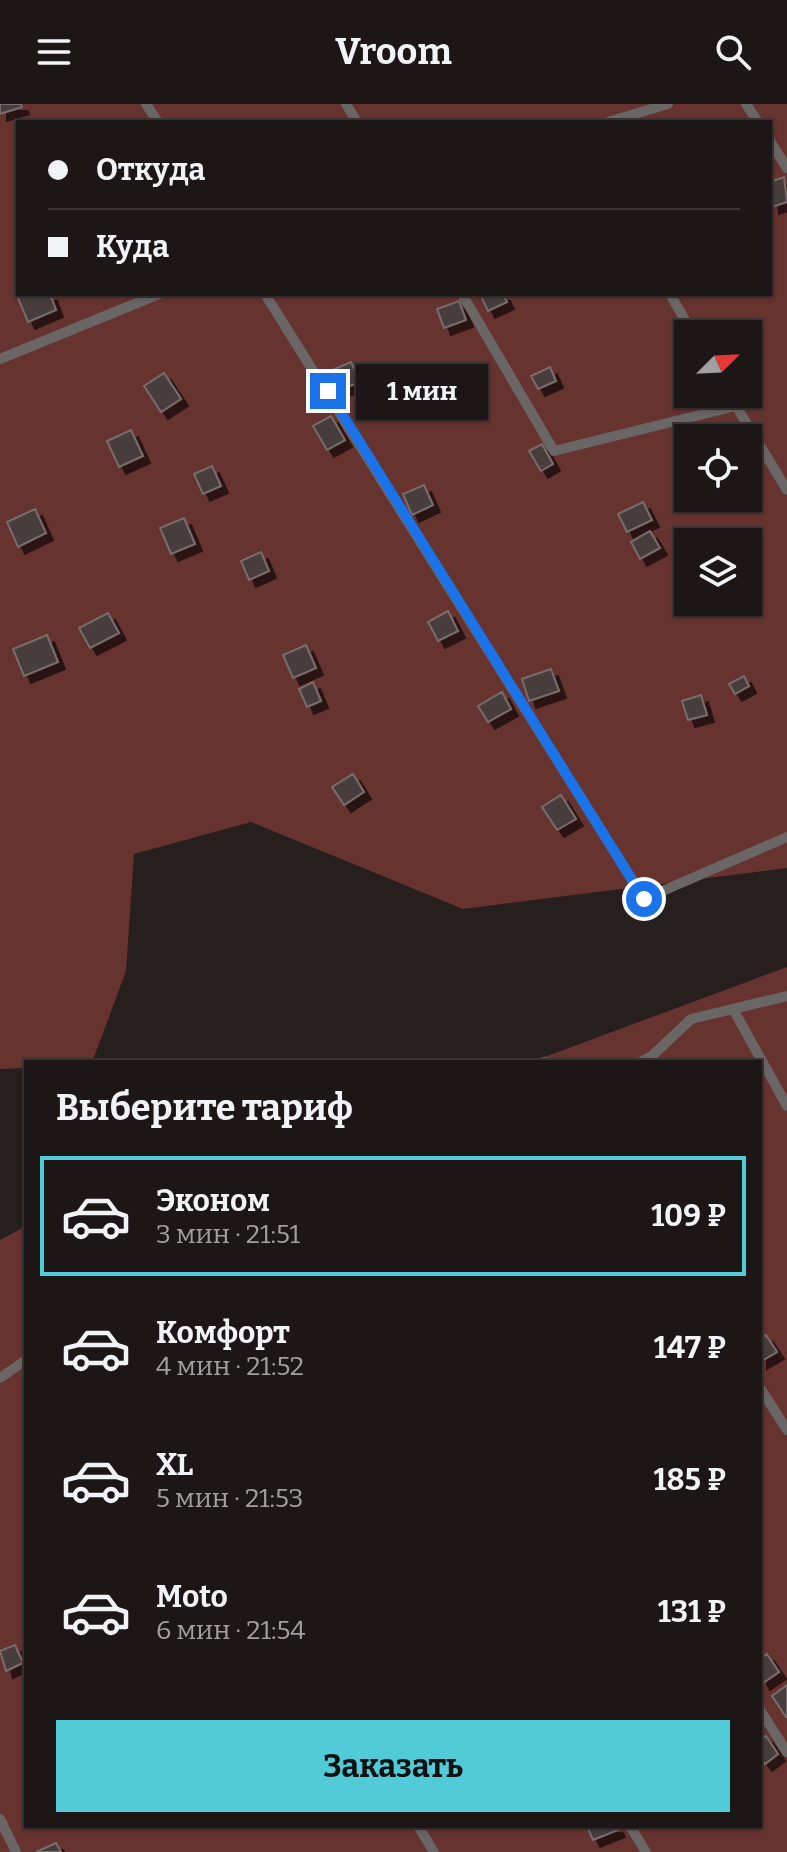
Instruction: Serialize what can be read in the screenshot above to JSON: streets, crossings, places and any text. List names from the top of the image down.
{
  "north": "top right",
  "page": {
    "header": "Vroom",
    "banner": ["Откуда", "Куда"],
    "bubble": "1 мин",
    "heading": "Выберите тариф",
    "list": [
      {
        "name": "Эконом",
        "note": "3 мин · 21:51",
        "value": "109 ₽"
      },
      {
        "name": "Комфорт",
        "note": "4 мин · 21:52",
        "value": "147 ₽"
      },
      {
        "name": "XL",
        "note": "5 мин · 21:53",
        "value": "185 ₽"
      },
      {
        "name": "Moto",
        "note": "6 мин · 21:54",
        "value": "131 ₽"
      }
    ],
    "buttons": "Заказать"
  }
}
